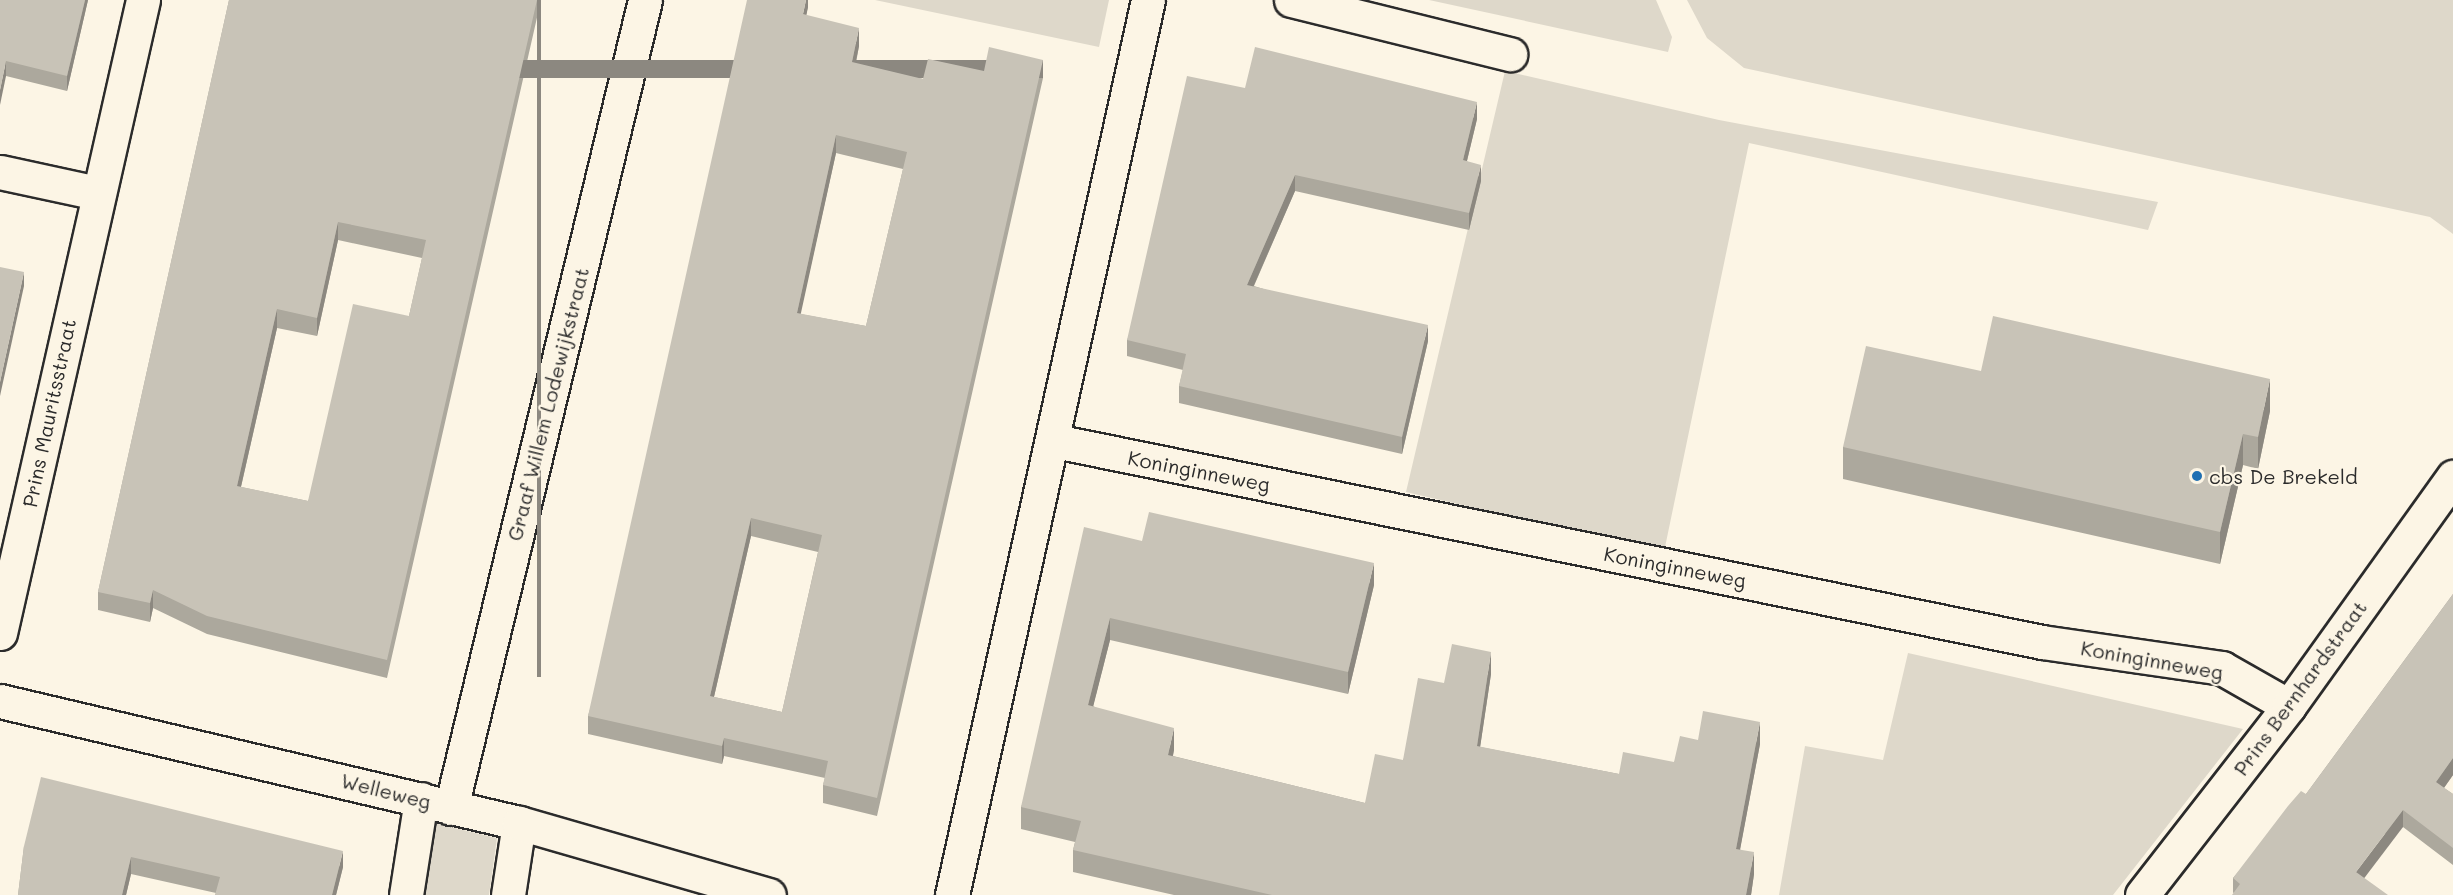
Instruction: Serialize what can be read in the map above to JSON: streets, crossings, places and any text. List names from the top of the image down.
{
  "streets": {
    "street": [
      "Graaf Willem Lodewijkstraat",
      "Prins Mauritsstraat",
      "Koninginneweg",
      "Prins Bernhardstraat",
      "Welleweg"
    ]
  },
  "crossings": [
    ["Graaf Willem Lodewijkstraat", "Welleweg"],
    ["Koninginneweg", "Prins Bernhardstraat"]
  ],
  "places": ["cbs De Brekeld"]
}
